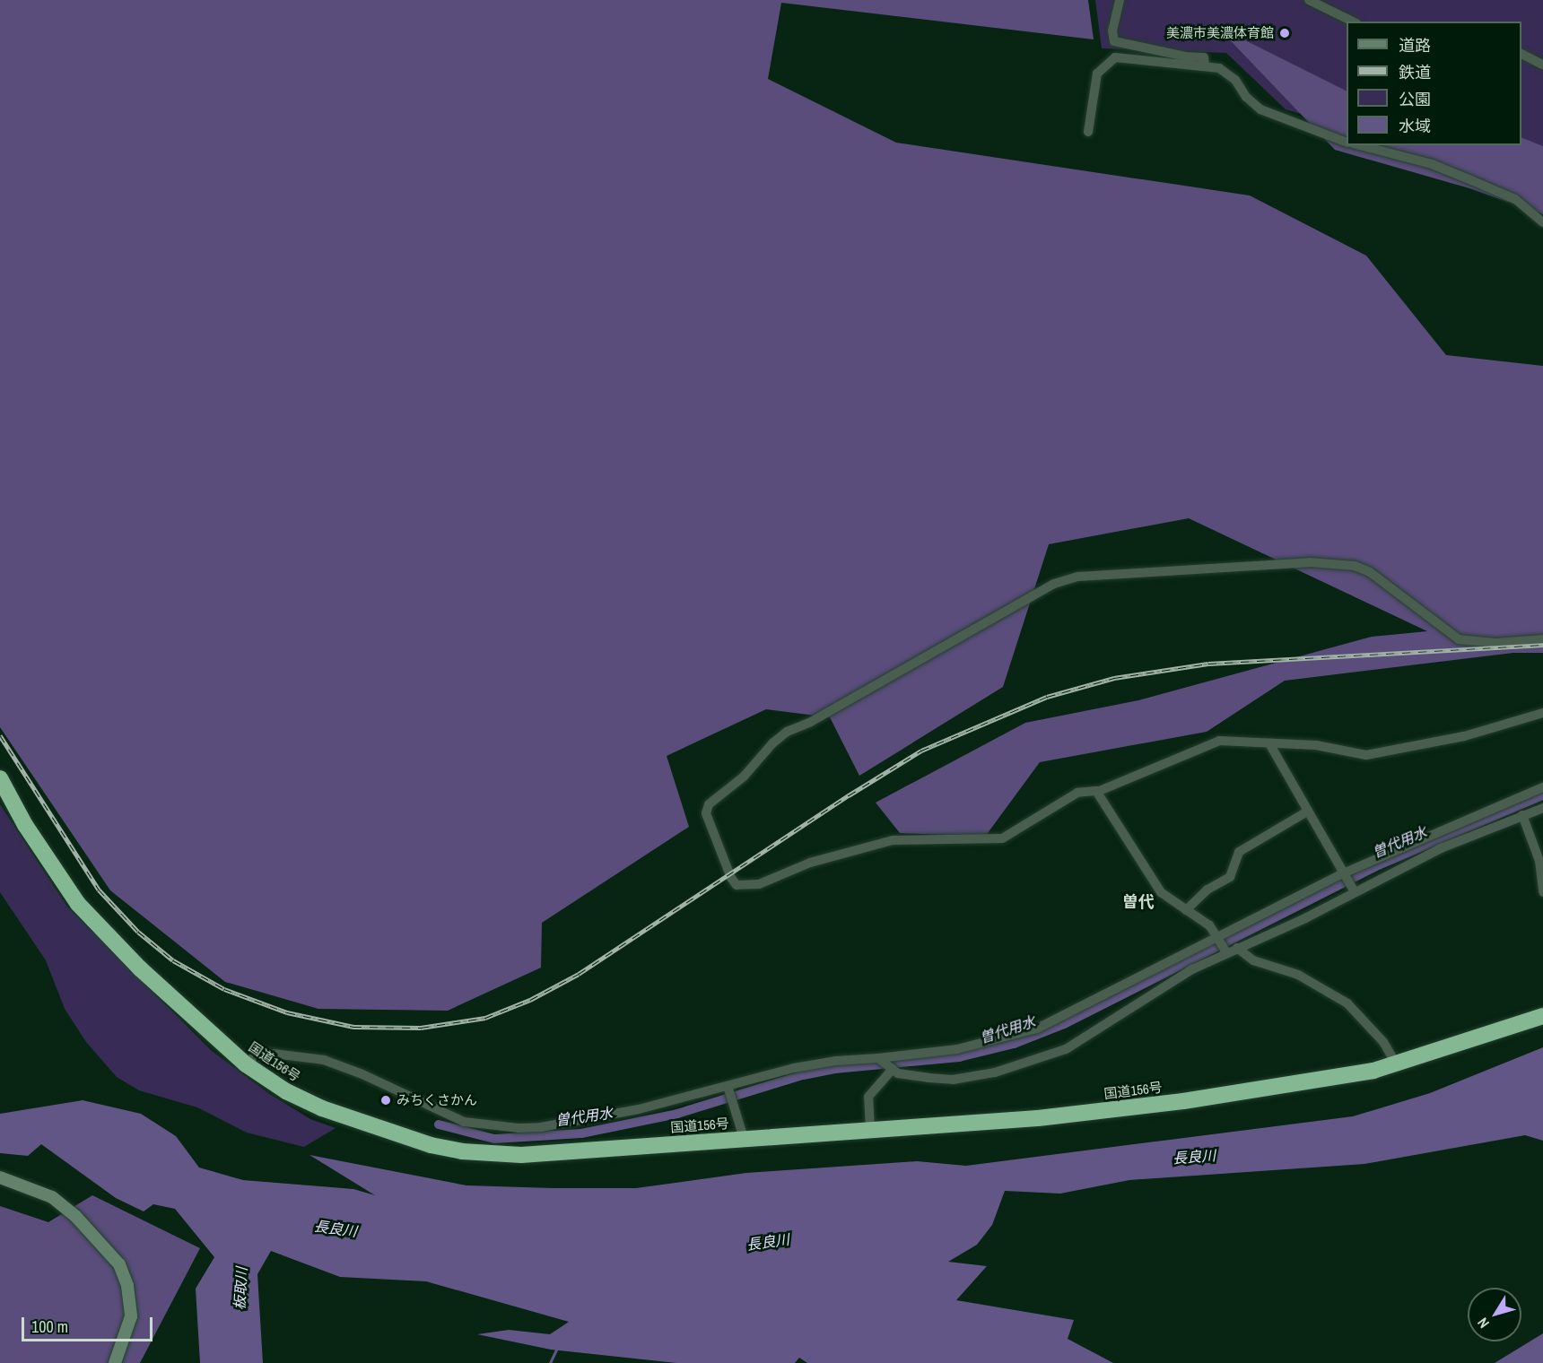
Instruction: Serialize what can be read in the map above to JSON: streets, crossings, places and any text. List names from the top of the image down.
{
  "streets": {
    "highway": ["国道156号"]
  },
  "districts": ["曽代"],
  "water": ["曽代用水", "長良川", "板取川"],
  "places": ["美濃市美濃体育館", "みちくさかん"],
  "legend": [
    "道路",
    "鉄道",
    "公園",
    "水域"
  ],
  "scale_bar": "100 m",
  "north": "bottom left"
}
